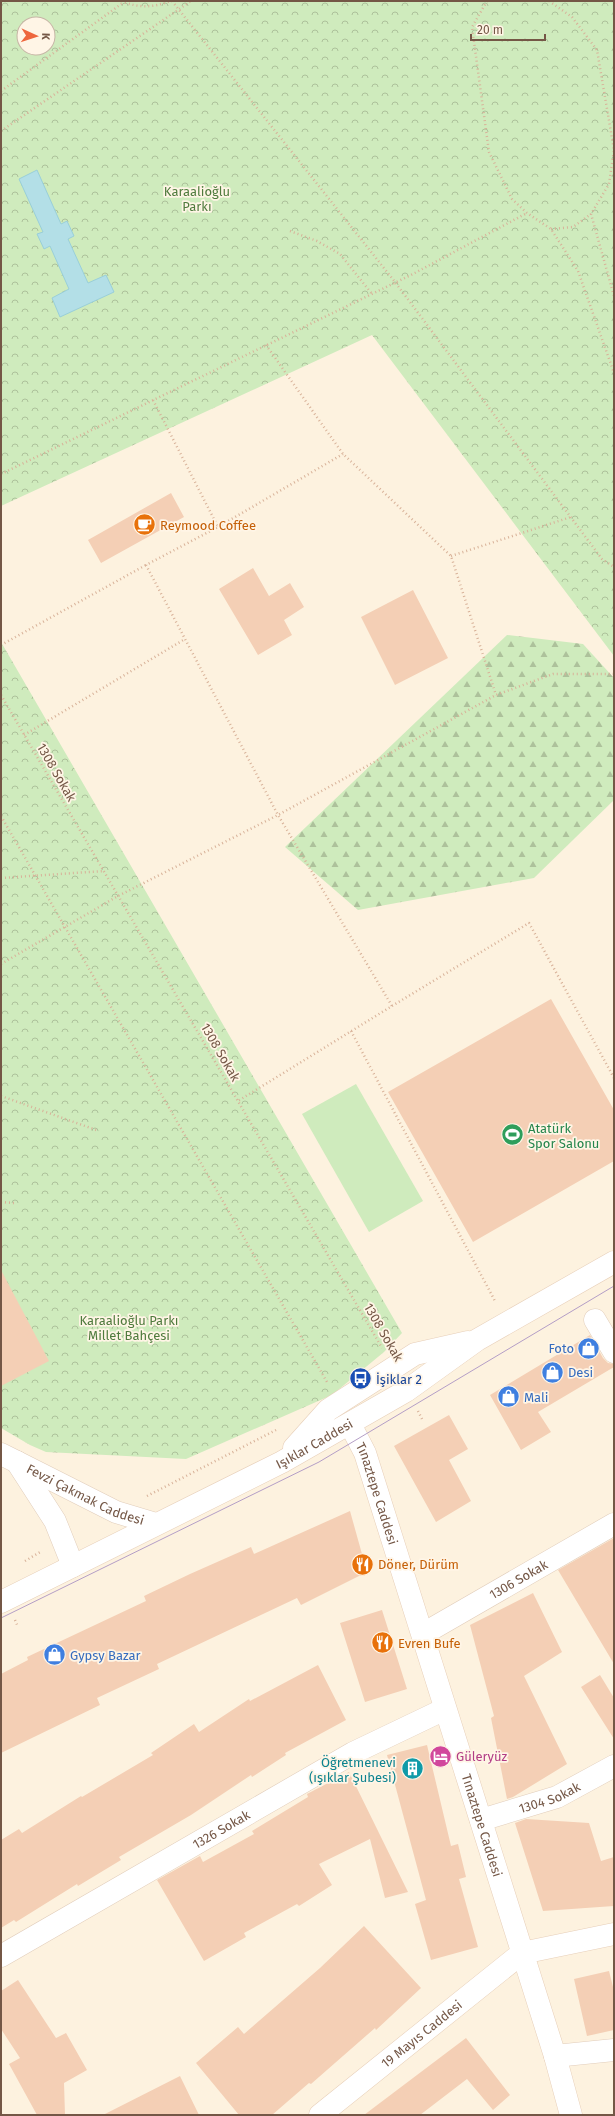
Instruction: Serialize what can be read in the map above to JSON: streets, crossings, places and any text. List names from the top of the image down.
{
  "streets": {
    "street": [
      "Işıklar Caddesi",
      "Fevzi Çakmak Caddesi",
      "Tınaztepe Caddesi",
      "1306 Sokak",
      "1304 Sokak",
      "1326 Sokak",
      "19 Mayıs Caddesi"
    ],
    "path": ["1308 Sokak"]
  },
  "crossings": [
    ["Işıklar Caddesi", "Fevzi Çakmak Caddesi"],
    ["Işıklar Caddesi", "Tınaztepe Caddesi"],
    ["Tınaztepe Caddesi", "1306 Sokak"],
    ["Tınaztepe Caddesi", "1304 Sokak"],
    ["Tınaztepe Caddesi", "1326 Sokak"],
    ["Tınaztepe Caddesi", "19 Mayıs Caddesi"]
  ],
  "parks": ["Karaalioğlu Parkı", "Karaalioğlu Parkı Millet Bahçesi"],
  "places": {
    "cafe": ["Reymood Coffee"],
    "sports": ["Atatürk Spor Salonu"],
    "shop": [
      "Foto",
      "Desi",
      "Mali",
      "Gypsy Bazar"
    ],
    "bus stop": ["İşiklar 2"],
    "restaurant": ["Döner, Dürüm", "Evren Bufe"],
    "hotel": ["Güleryüz"],
    "building": ["Öğretmenevi (ışıklar Şubesi)"]
  },
  "scale_bar": "20 m",
  "north": "right"
}
